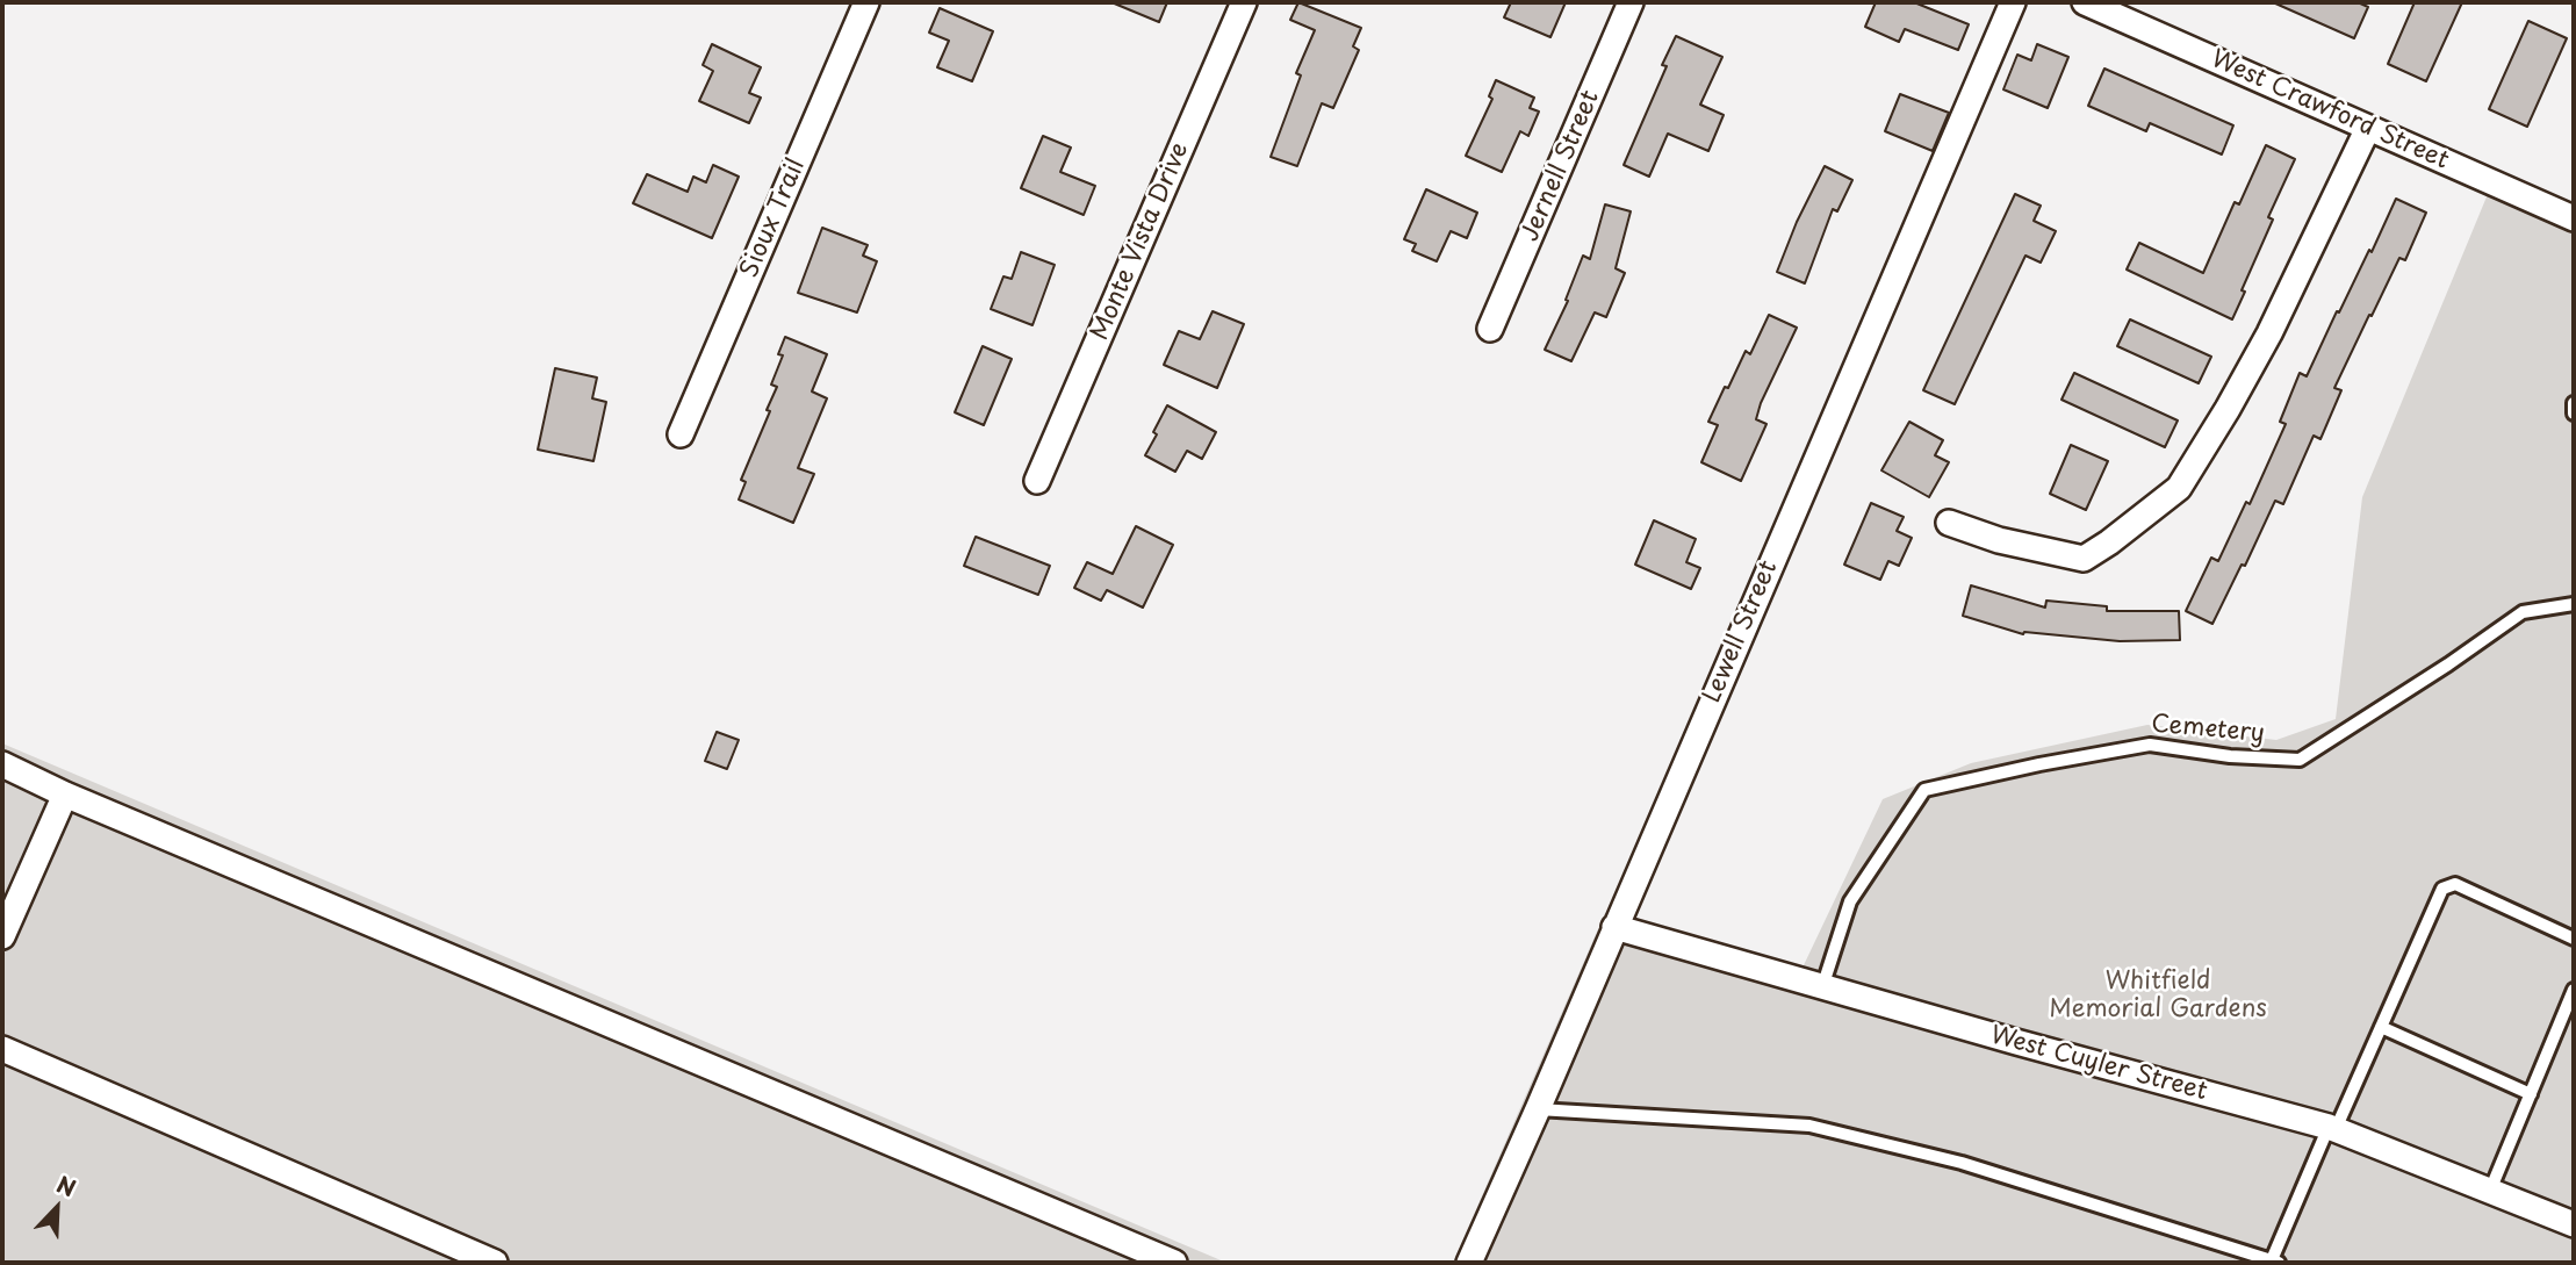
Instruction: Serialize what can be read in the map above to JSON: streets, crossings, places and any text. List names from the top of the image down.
{
  "streets": {
    "street": [
      "West Crawford Street",
      "Jernell Street",
      "Sioux Trail",
      "Monte Vista Drive",
      "Lewell Street",
      "West Cuyler Street"
    ],
    "lane": ["Cemetery"]
  },
  "crossings": [
    ["Lewell Street", "West Cuyler Street"],
    ["Cemetery", "West Cuyler Street"]
  ],
  "parks": ["Whitfield Memorial Gardens"],
  "north": "top right"
}
